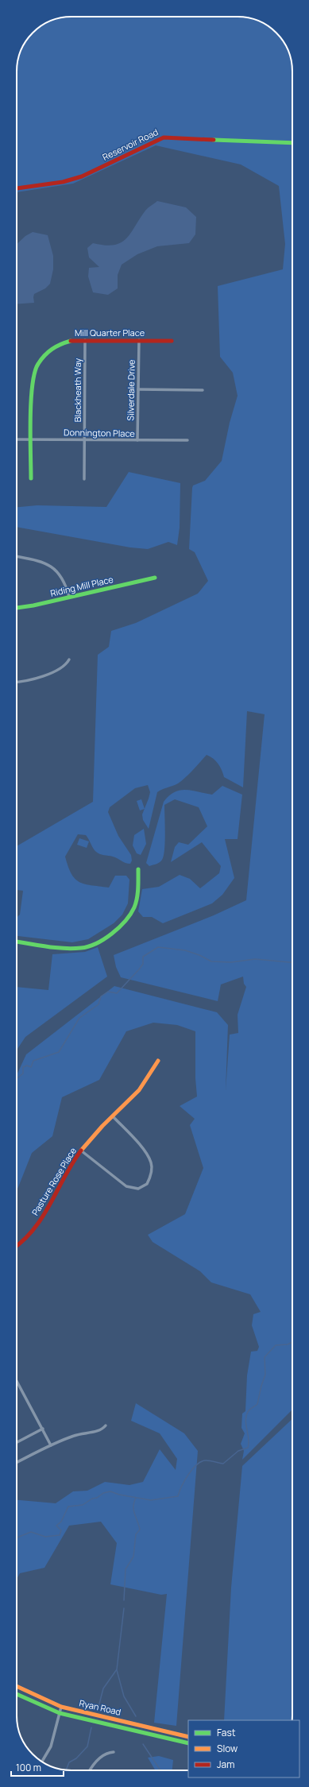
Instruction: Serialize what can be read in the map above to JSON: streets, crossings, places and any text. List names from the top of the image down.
{
  "streets": {
    "street": [
      "Reservoir Road",
      "Mill Quarter Place",
      "Blackheath Way",
      "Silverdale Drive",
      "Donnington Place",
      "Riding Mill Place",
      "Pasture Rose Place",
      "Ryan Road"
    ]
  },
  "crossings": [
    ["Mill Quarter Place", "Blackheath Way"],
    ["Mill Quarter Place", "Silverdale Drive"],
    ["Mill Quarter Place", "Donnington Place"],
    ["Blackheath Way", "Donnington Place"],
    ["Silverdale Drive", "Donnington Place"]
  ],
  "legend": ["Fast", "Slow", "Jam"],
  "scale_bar": "100 m"
}
